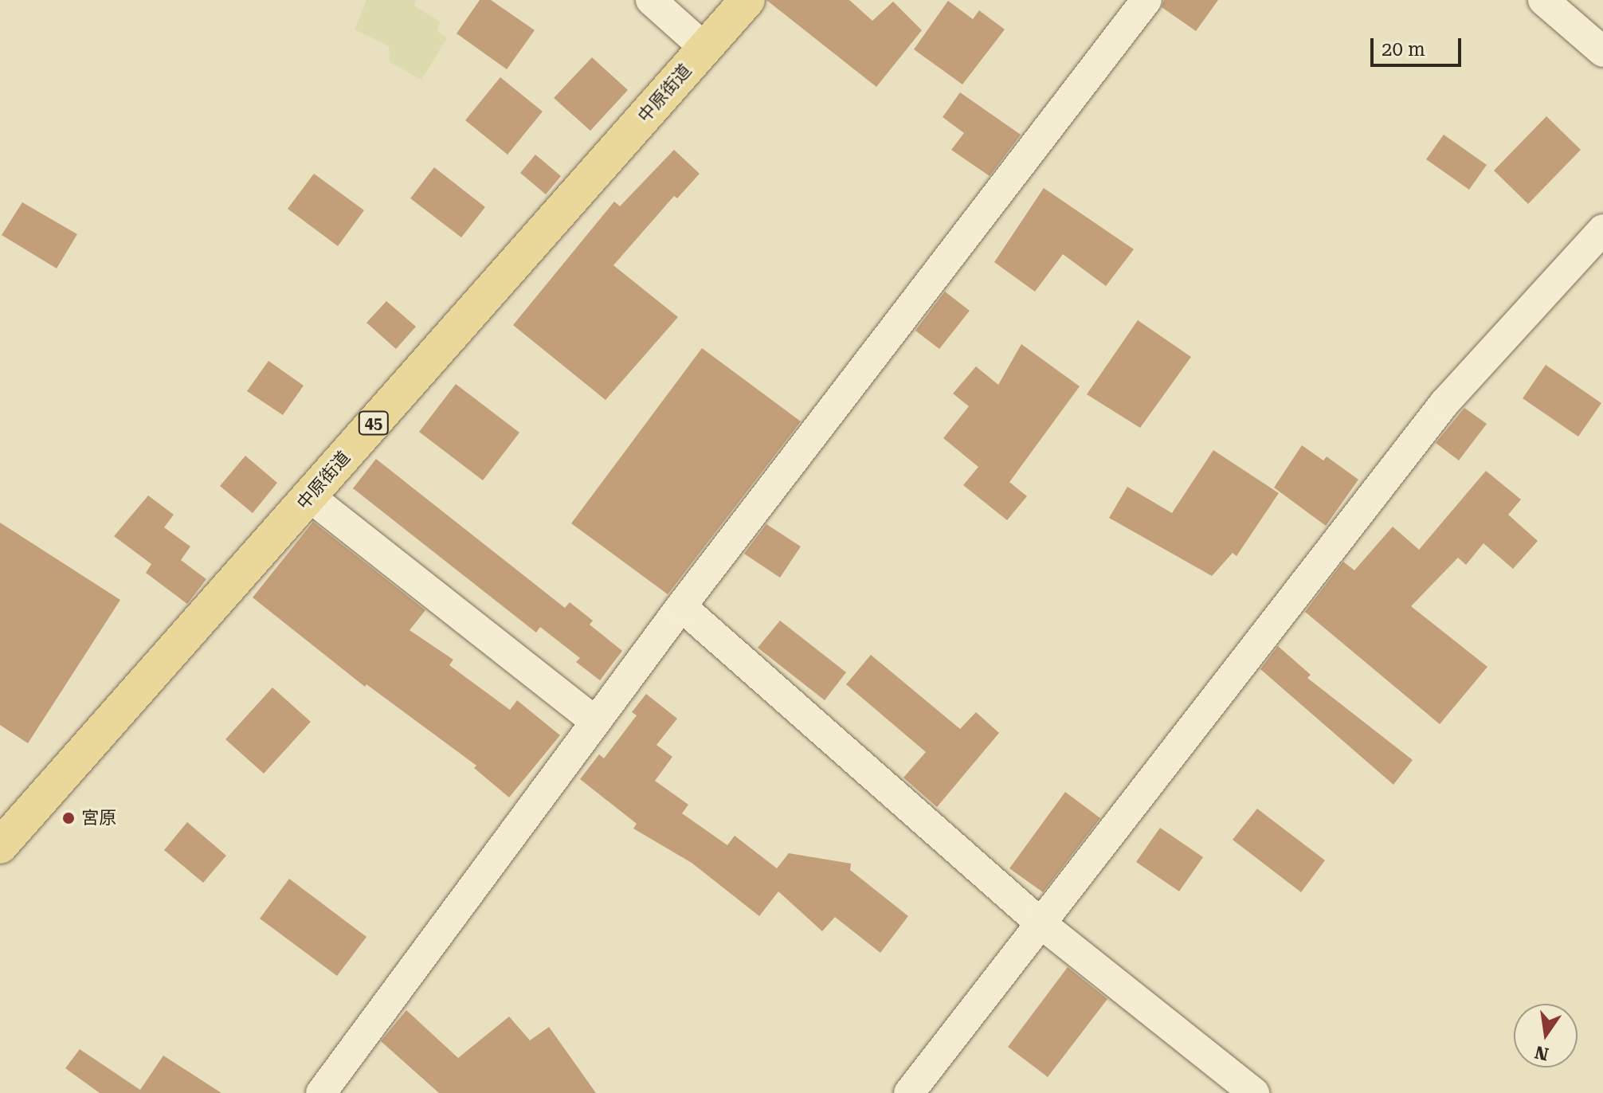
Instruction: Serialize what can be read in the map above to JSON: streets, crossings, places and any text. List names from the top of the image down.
{
  "streets": {
    "main road": ["中原街道", "45"]
  },
  "places": ["宮原"],
  "scale_bar": "20 m",
  "north": "bottom"
}
